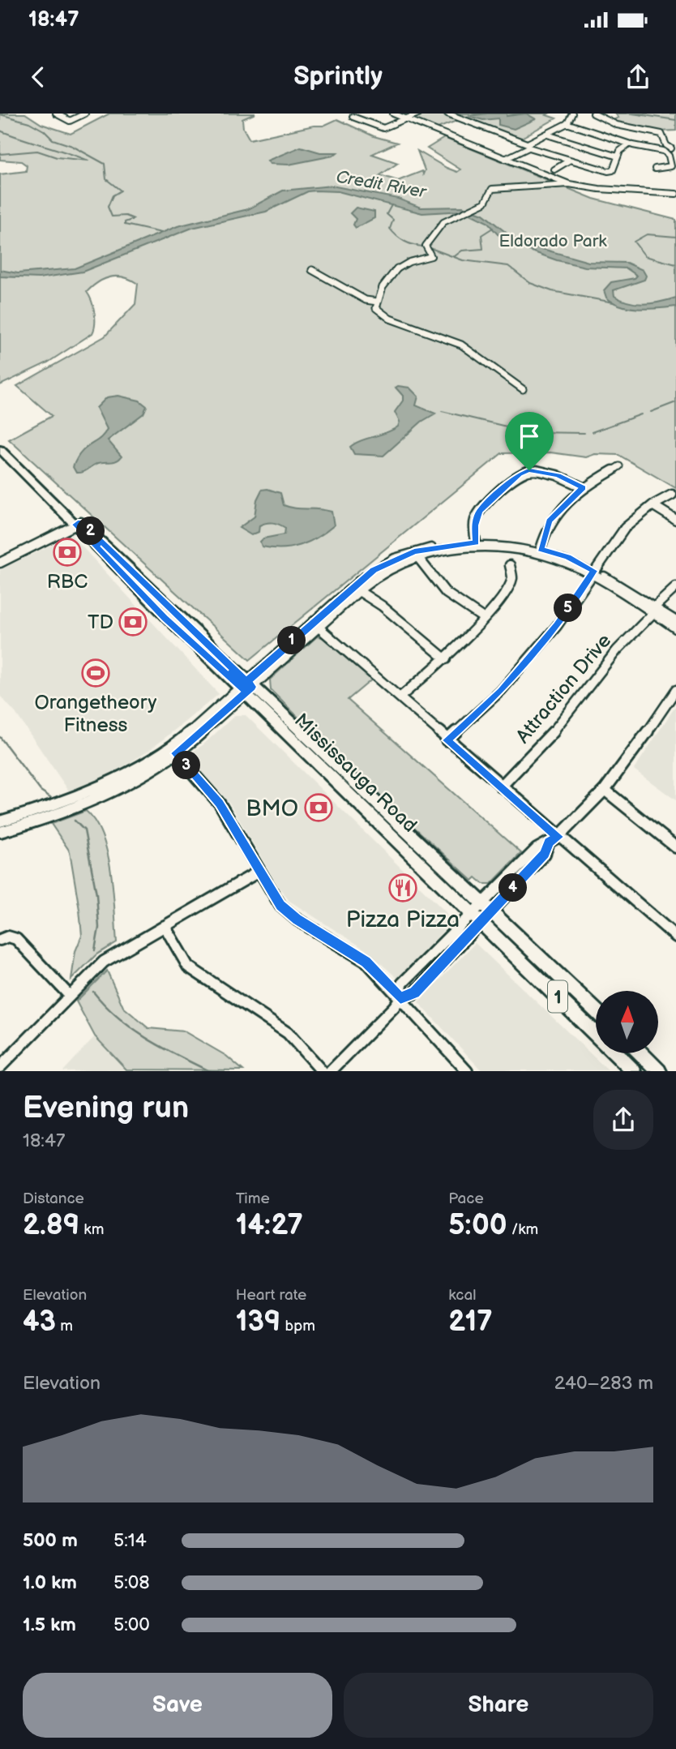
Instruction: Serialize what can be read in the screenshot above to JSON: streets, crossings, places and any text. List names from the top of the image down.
{
  "streets": {
    "main road": ["Mississauga Road", "1"],
    "street": ["Attraction Drive"]
  },
  "water": ["Credit River"],
  "parks": ["Eldorado Park"],
  "places": {
    "bank": ["RBC", "TD", "BMO"],
    "sports": ["Orangetheory Fitness"],
    "restaurant": ["Pizza Pizza"]
  },
  "north": "top",
  "page": {
    "status": "18:47",
    "header": "Sprintly",
    "pins": [
      "2",
      "5",
      "1",
      "3",
      "4"
    ],
    "heading": ["Evening run", "18:47"],
    "stats": [
      ["Distance", "2.89 km"],
      ["Time", "14:27"],
      ["Pace", "5:00 /km"],
      ["Elevation", "43 m"],
      ["Heart rate", "139 bpm"],
      ["kcal", "217"]
    ],
    "chart": ["Elevation", "240–283 m"],
    "list": [
      {
        "name": "500 m",
        "note": "5:14"
      },
      {
        "name": "1.0 km",
        "note": "5:08"
      },
      {
        "name": "1.5 km",
        "note": "5:00"
      }
    ],
    "buttons": ["Save", "Share"]
  }
}
